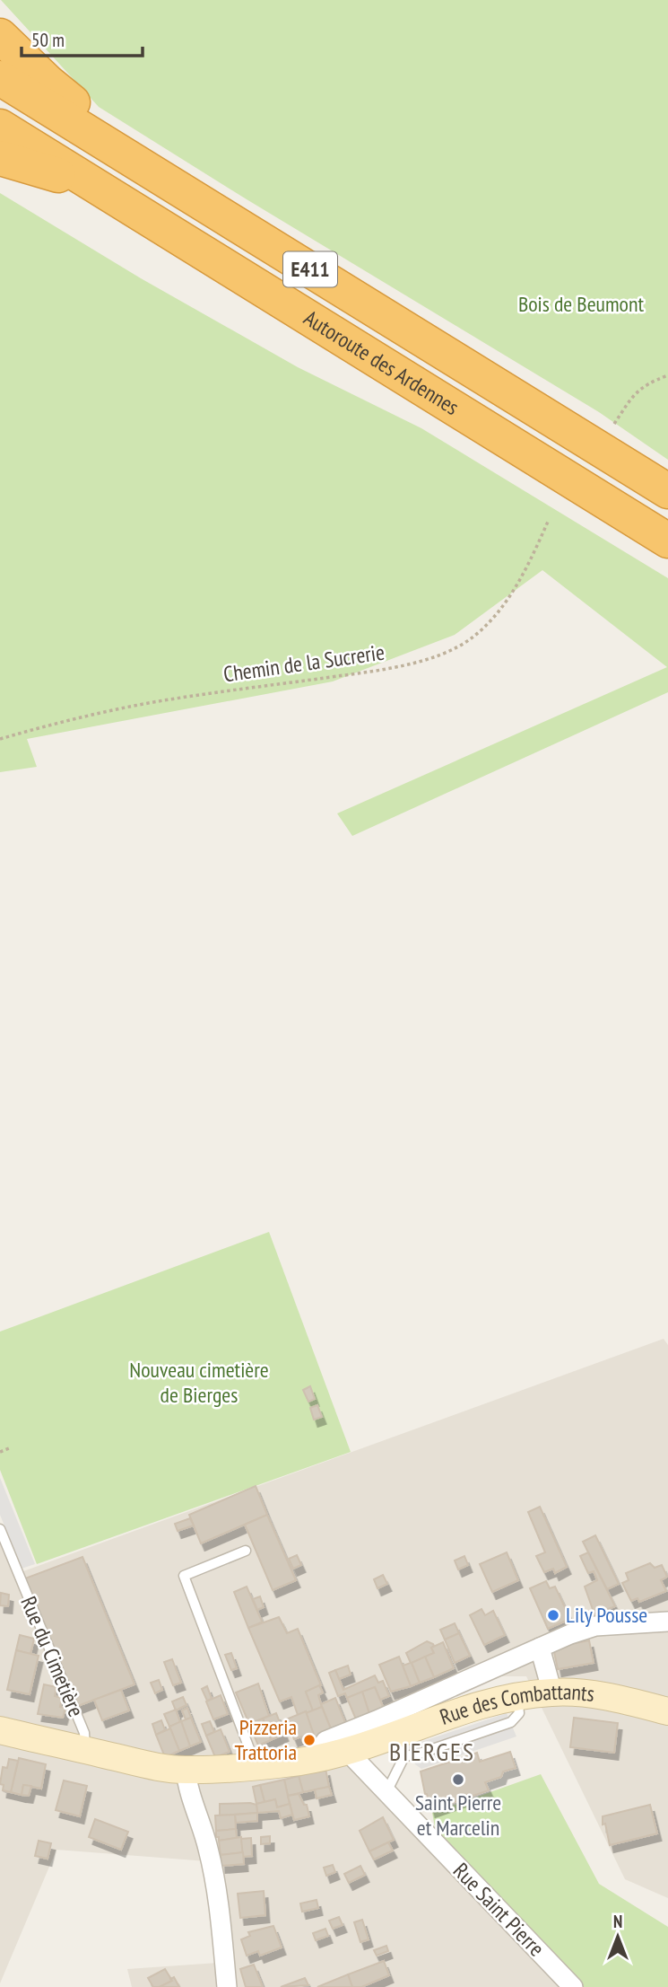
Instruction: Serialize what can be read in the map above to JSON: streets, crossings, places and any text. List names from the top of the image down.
{
  "streets": {
    "highway": ["E411", "Autoroute des Ardennes"],
    "street": ["Rue des Combattants", "Rue Saint Pierre"],
    "lane": ["Rue du Cimetière"],
    "path": ["Chemin de la Sucrerie"]
  },
  "crossings": [
    ["Rue du Cimetière", "Rue des Combattants"],
    ["Rue des Combattants", "Rue Saint Pierre"]
  ],
  "districts": ["BIERGES"],
  "parks": ["Bois de Beumont", "Nouveau cimetière de Bierges"],
  "places": ["Lily Pousse", "Pizzeria Trattoria", "Saint Pierre et Marcelin"],
  "scale_bar": "50 m",
  "north": "top"
}
